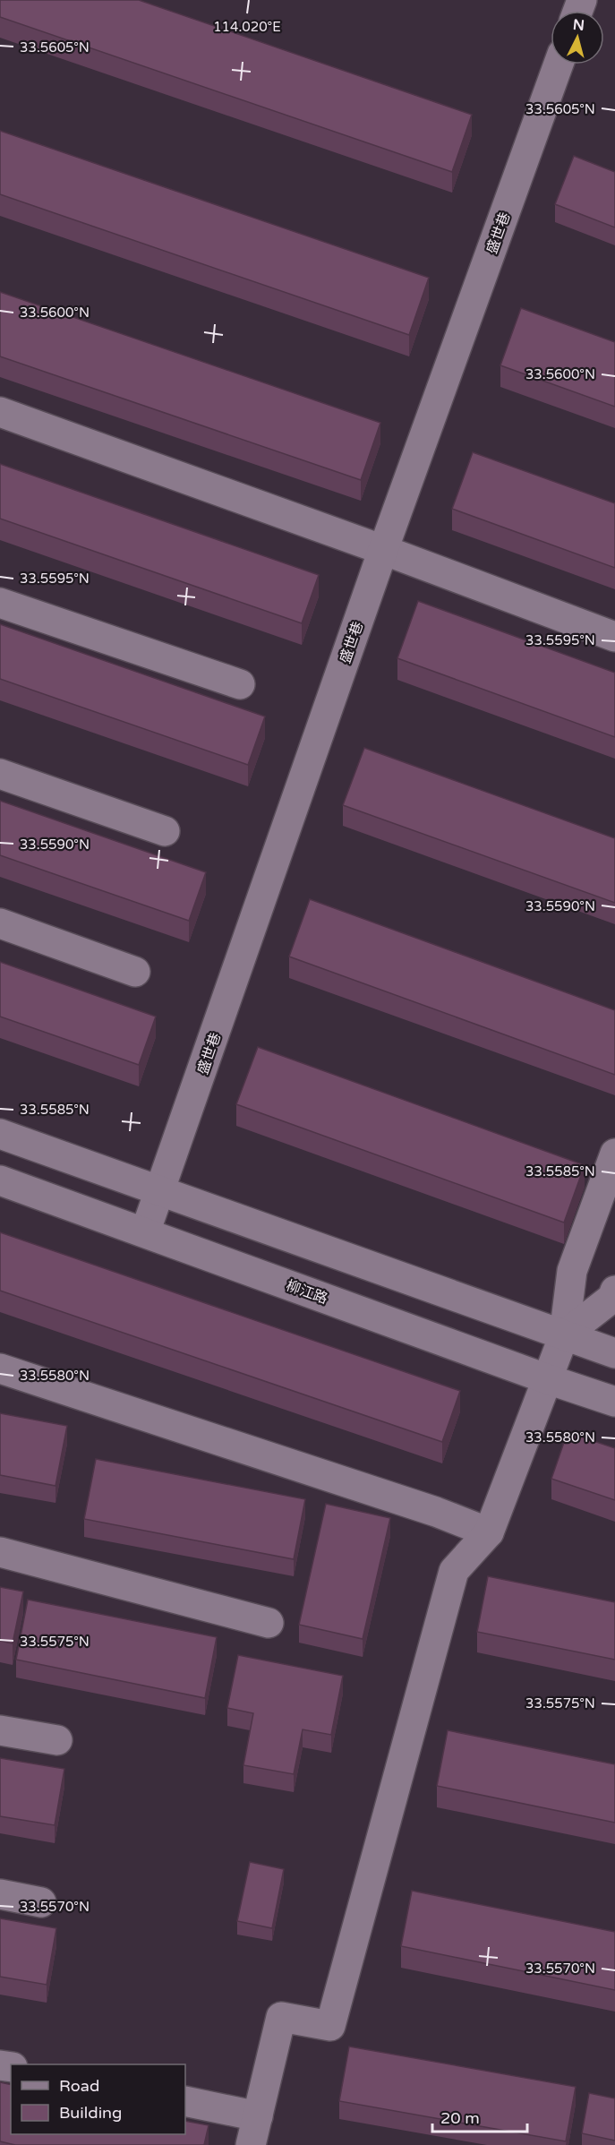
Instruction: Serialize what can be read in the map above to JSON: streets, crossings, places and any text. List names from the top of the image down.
{
  "streets": {
    "street": ["盛世巷", "柳江路"]
  },
  "crossings": [
    ["盛世巷", "柳江路"]
  ],
  "legend": ["Road", "Building"],
  "scale_bar": "20 m",
  "north": "top",
  "coordinates": [
    "114.020°E",
    "33.5605°N",
    "33.5600°N",
    "33.5595°N",
    "33.5590°N",
    "33.5585°N",
    "33.5580°N",
    "33.5575°N",
    "33.5570°N"
  ]
}
